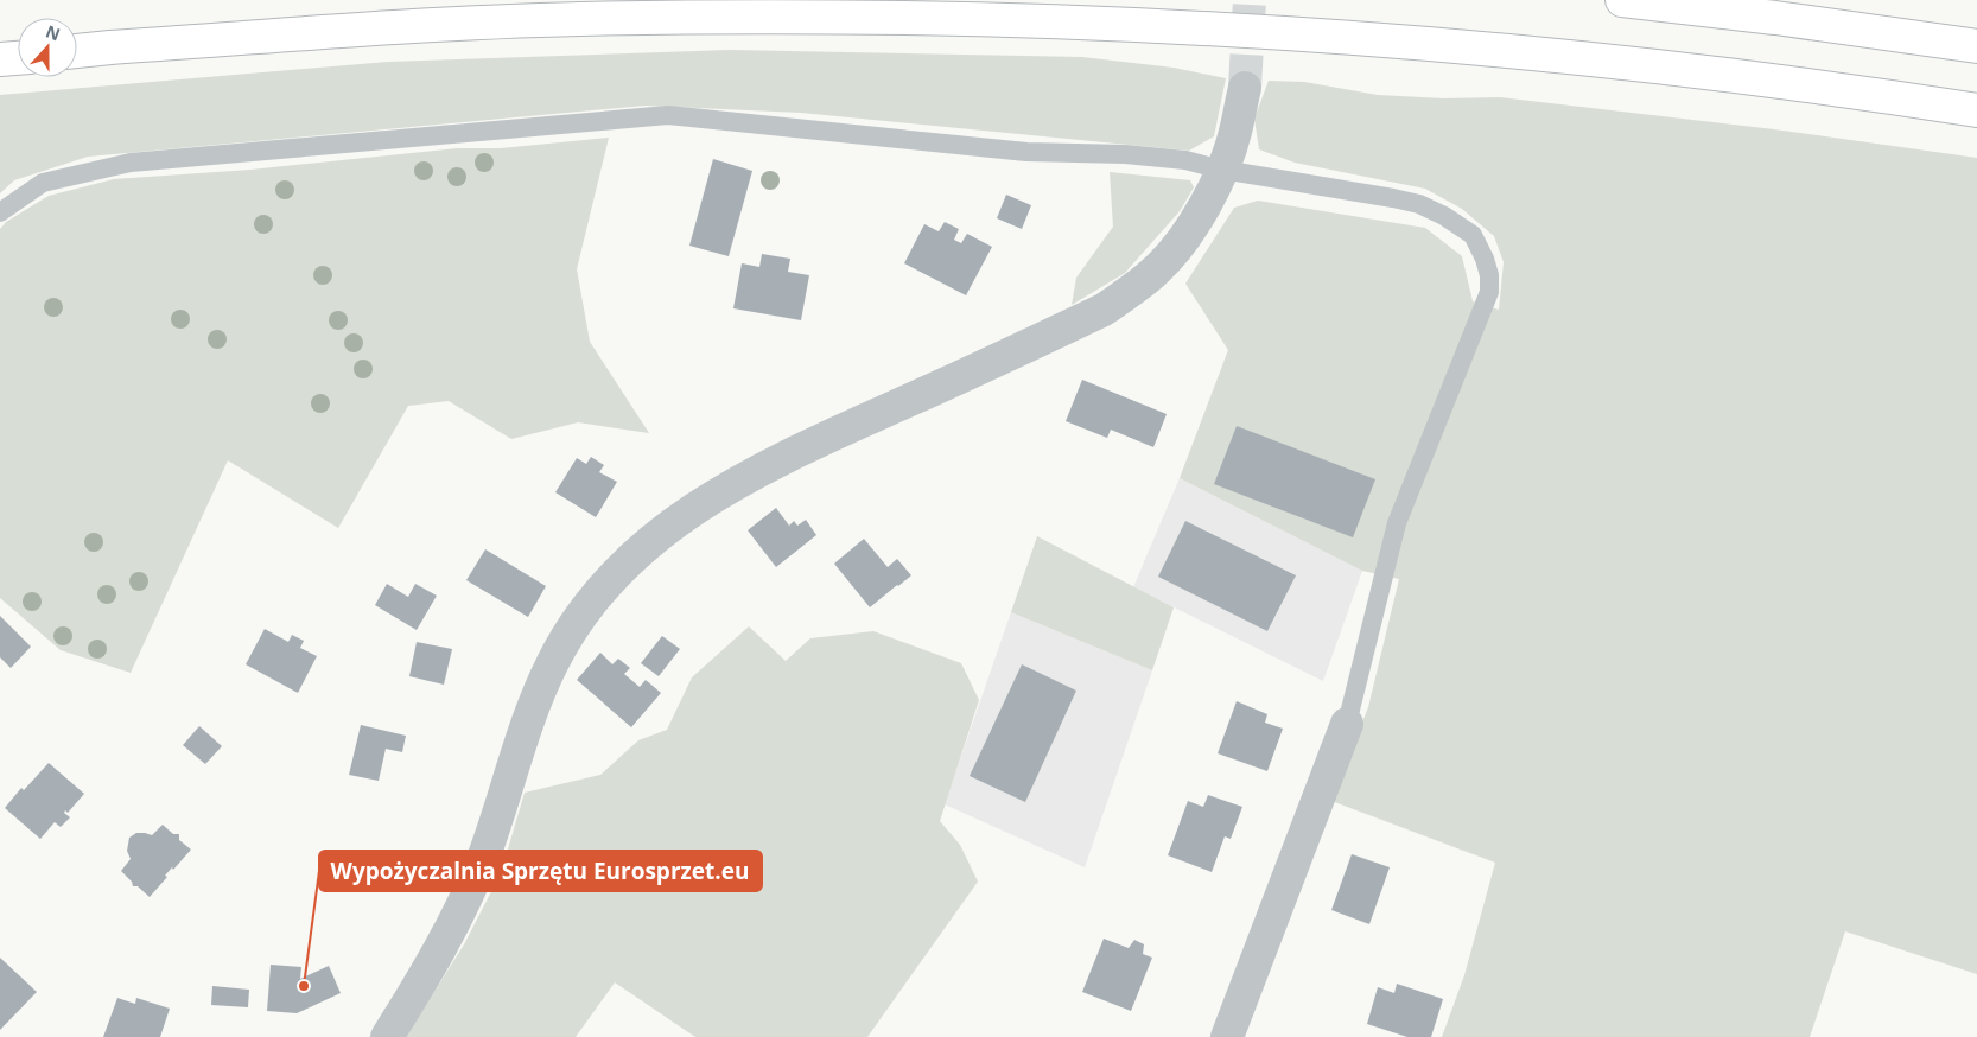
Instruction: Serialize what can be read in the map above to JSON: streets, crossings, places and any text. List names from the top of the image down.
{
  "places": ["Wypożyczalnia Sprzętu Eurosprzet.eu"],
  "north": "top"
}
